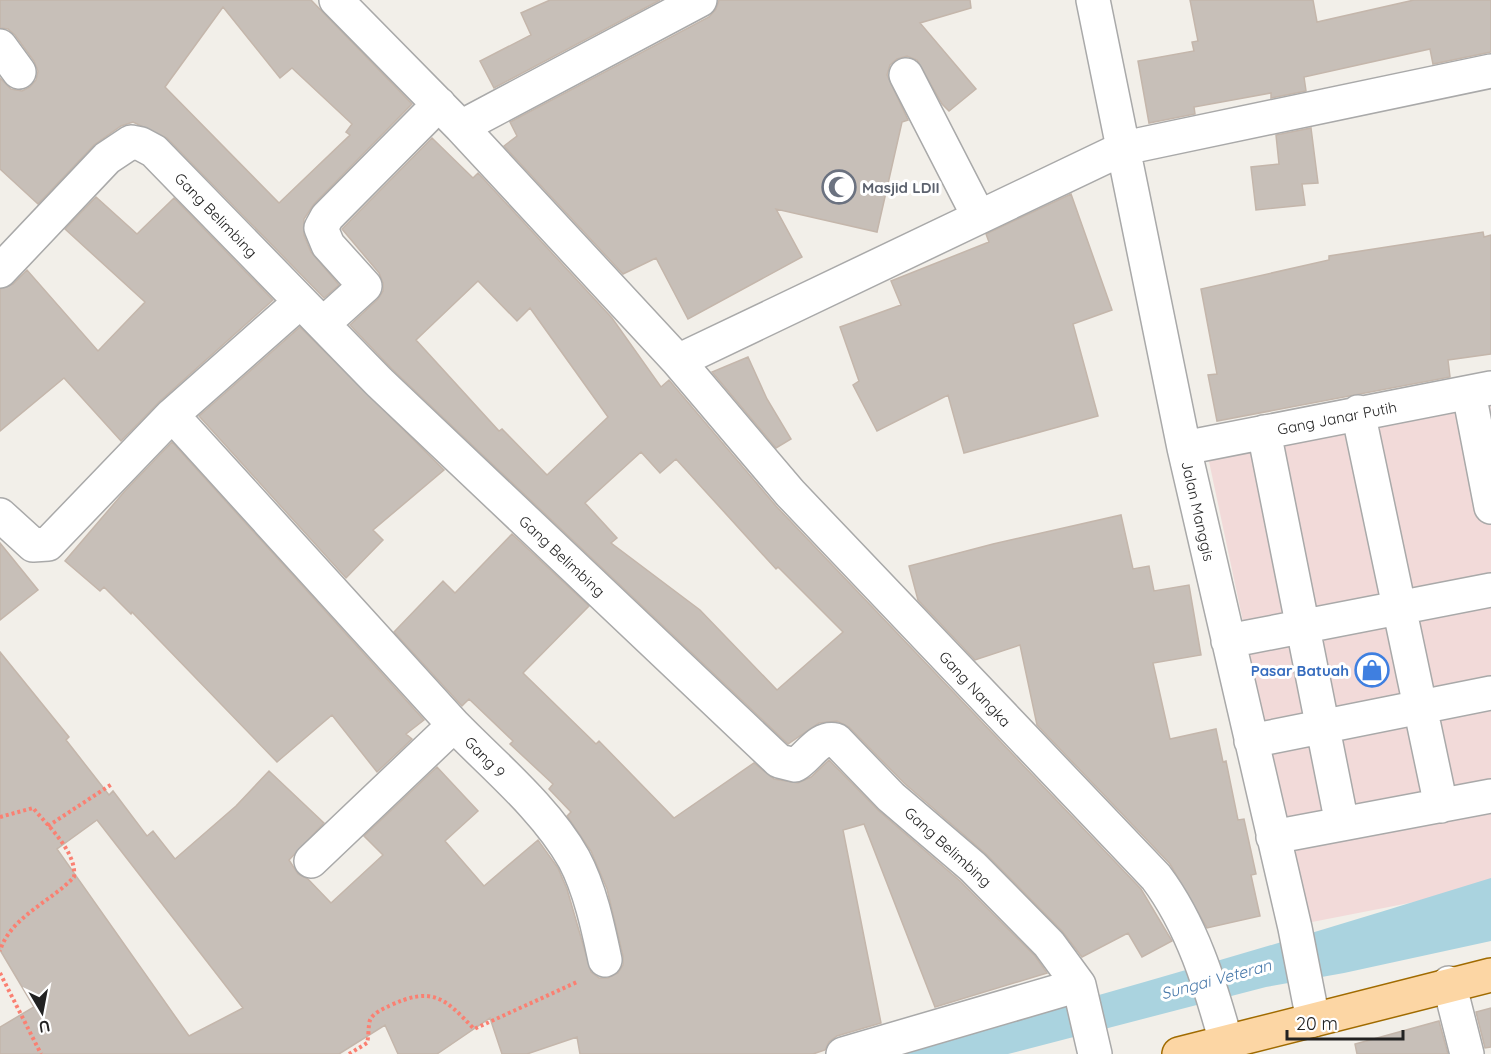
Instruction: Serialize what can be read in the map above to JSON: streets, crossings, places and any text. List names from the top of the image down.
{
  "streets": {
    "street": [
      "Gang Belimbing",
      "Gang Janar Putih",
      "Jalan Manggis",
      "Gang Nangka",
      "Gang 9"
    ]
  },
  "crossings": [
    ["Gang Janar Putih", "Jalan Manggis"]
  ],
  "water": ["Sungai Veteran"],
  "places": {
    "mosque": ["Masjid LDII"],
    "shop": ["Pasar Batuah"]
  },
  "scale_bar": "20 m",
  "north": "bottom"
}
